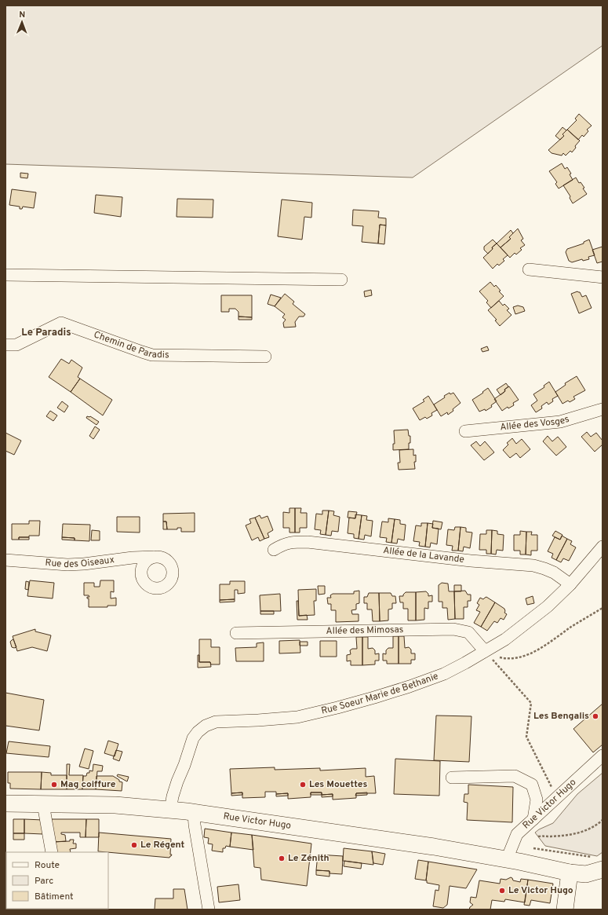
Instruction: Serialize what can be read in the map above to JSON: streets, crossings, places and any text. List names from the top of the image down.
{
  "streets": {
    "main road": ["Rue Victor Hugo"],
    "street": [
      "Chemin de Paradis",
      "Allée des Vosges",
      "Allée de la Lavande",
      "Rue des Oiseaux",
      "Allée des Mimosas",
      "Rue Soeur Marie de Bethanie"
    ]
  },
  "crossings": [
    ["Allée de la Lavande", "Rue Soeur Marie de Bethanie"],
    ["Allée des Mimosas", "Rue Soeur Marie de Bethanie"],
    ["Rue Soeur Marie de Bethanie", "Rue Victor Hugo"]
  ],
  "districts": ["Le Paradis"],
  "places": [
    "Les Bengalis",
    "Mag coiffure",
    "Les Mouettes",
    "Le Régent",
    "Le Zénith",
    "Le Victor Hugo"
  ],
  "legend": ["Route", "Parc", "Bâtiment"],
  "north": "top"
}
